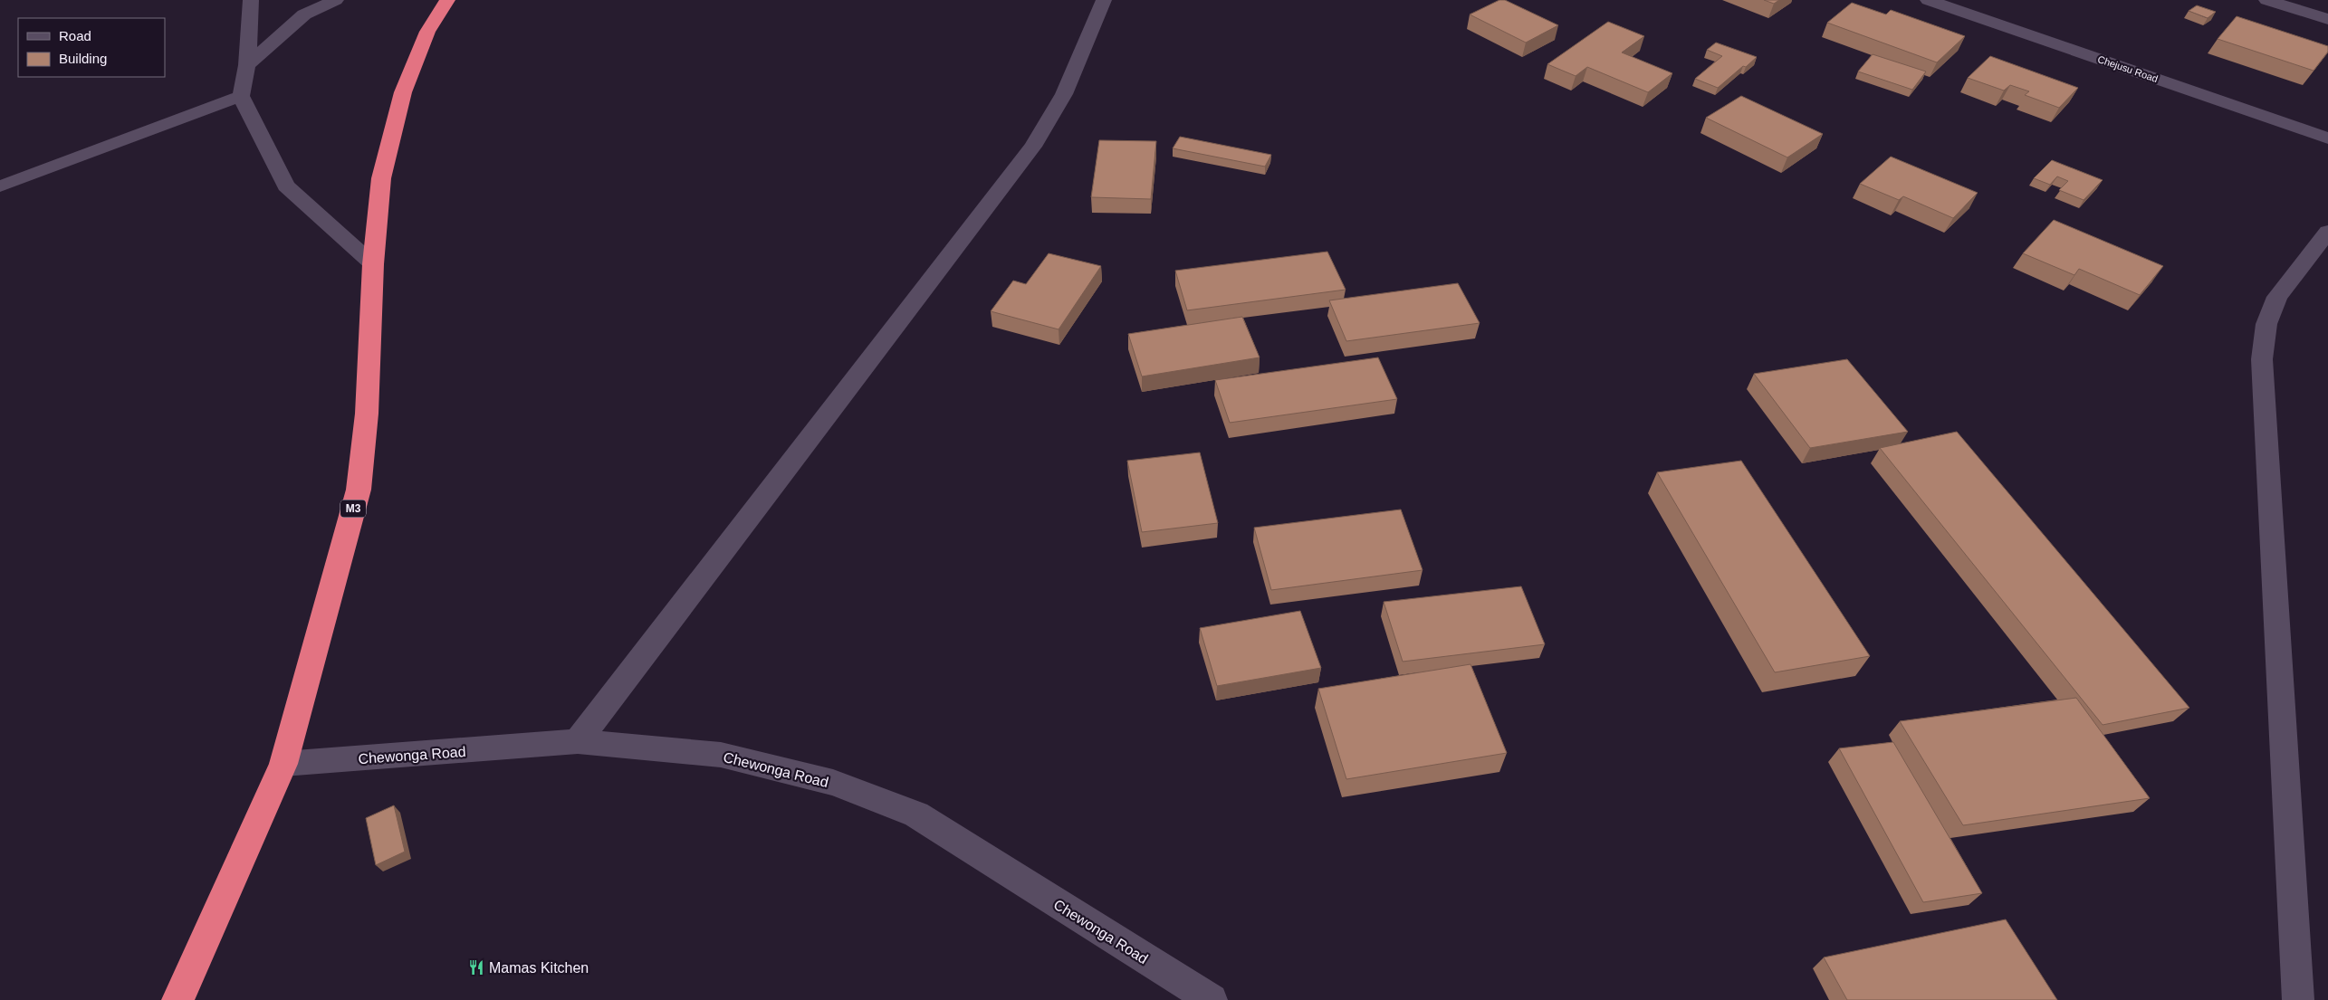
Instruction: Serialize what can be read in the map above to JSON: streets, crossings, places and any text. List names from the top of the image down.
{
  "streets": {
    "highway": ["M3"],
    "street": ["Chejusu Road", "Chewonga Road"]
  },
  "crossings": [
    ["M3", "Chewonga Road"]
  ],
  "places": {
    "restaurant": ["Mamas Kitchen"]
  },
  "legend": ["Road", "Building"]
}
